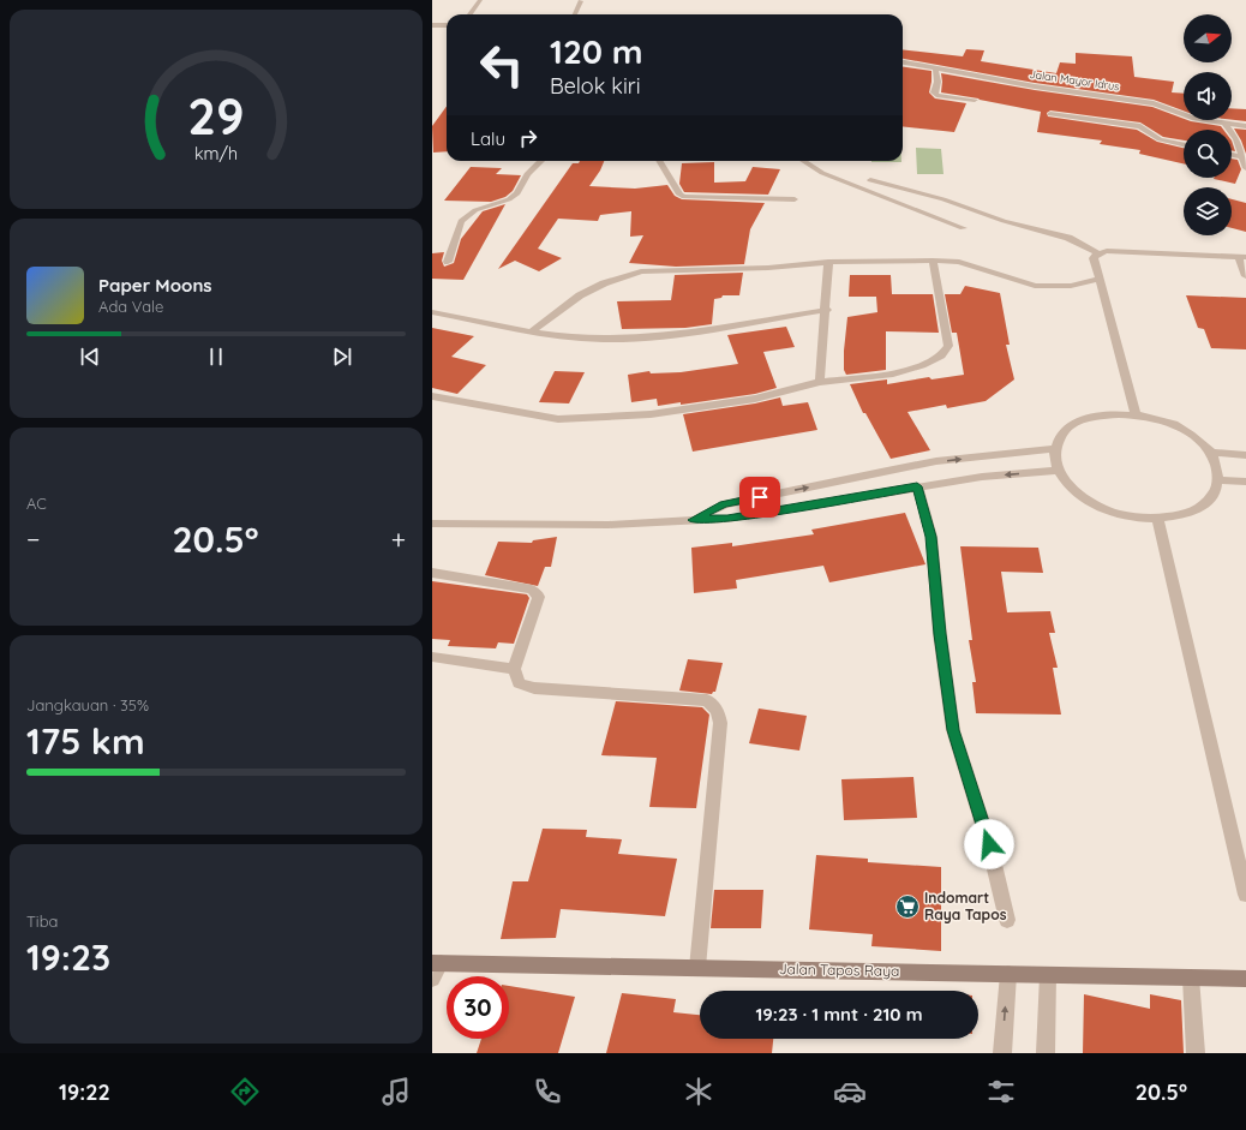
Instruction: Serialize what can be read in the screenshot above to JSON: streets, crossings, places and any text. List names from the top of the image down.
{
  "streets": {
    "main road": ["Jalan Tapos Raya"],
    "street": ["Jalan Mayor Idrus"]
  },
  "places": {
    "supermarket": ["Indomart Raya Tapos"]
  },
  "north": "right",
  "page": {
    "turn": ["120 m", "Belok kiri"],
    "then": "Lalu",
    "song": ["Paper Moons", "Ada Vale"],
    "tile": [
      "AC",
      ["Jangkauan · 35%", "175 km"],
      ["Tiba", "19:23"]
    ],
    "heat": ["−", "20.5°", "+"],
    "limit": "30",
    "trip": "19:23 · 1 mnt · 210 m",
    "tabs": ["19:22", "20.5°"],
    "gauge": ["29", "km/h"]
  }
}
